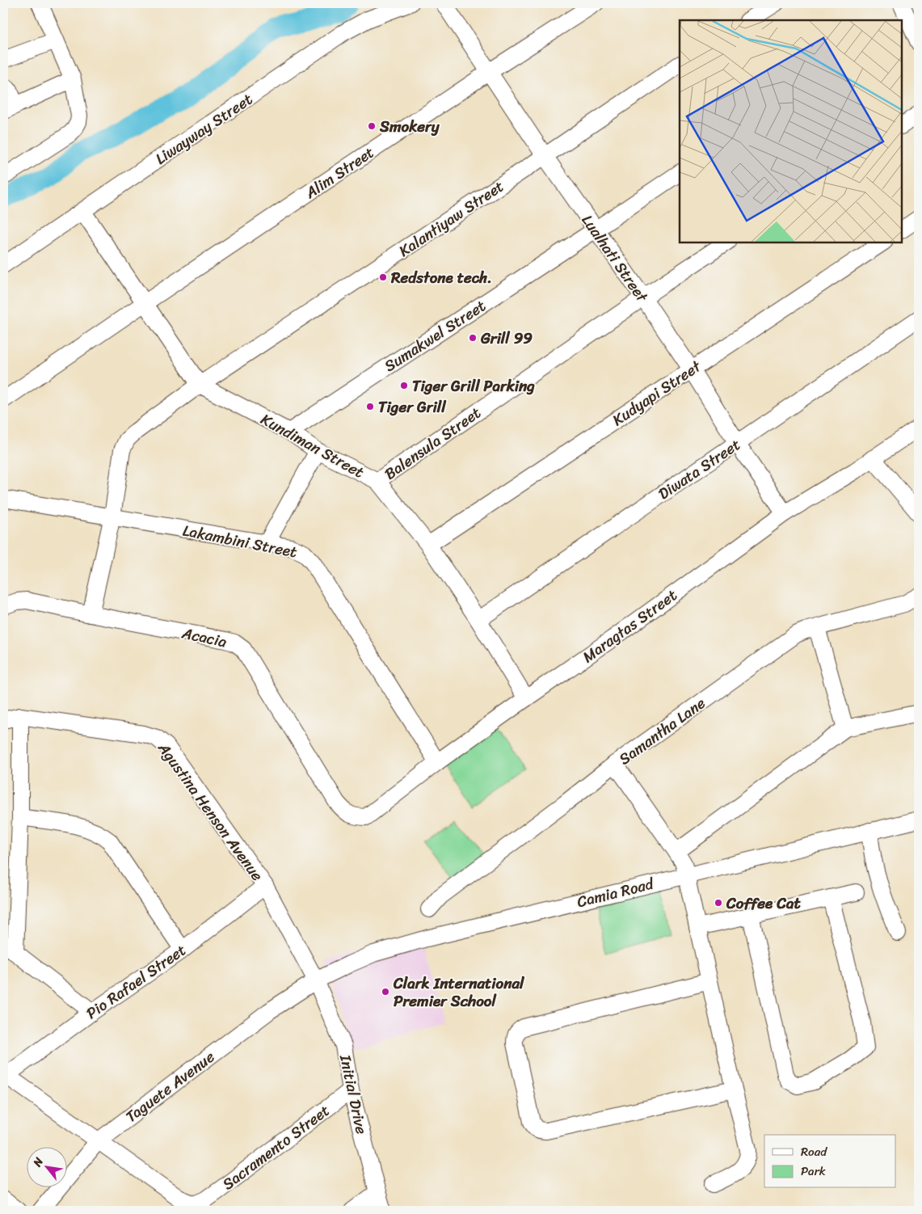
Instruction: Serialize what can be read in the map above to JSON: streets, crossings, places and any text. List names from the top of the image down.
{
  "streets": {
    "street": [
      "Liwayway Street",
      "Alim Street",
      "Kalantiyaw Street",
      "Lualhati Street",
      "Sumakwel Street",
      "Kudyapi Street",
      "Balensula Street",
      "Kundiman Street",
      "Diwata Street",
      "Lakambini Street",
      "Maragtas Street",
      "Acacia",
      "Samantha Lane",
      "Agustina Henson Avenue",
      "Camia Road",
      "Pio Rafael Street",
      "Taguete Avenue",
      "Initial Drive",
      "Sacramento Street"
    ]
  },
  "crossings": [
    ["Liwayway Street", "Kundiman Street"],
    ["Alim Street", "Lualhati Street"],
    ["Alim Street", "Kundiman Street"],
    ["Kalantiyaw Street", "Lualhati Street"],
    ["Kalantiyaw Street", "Kundiman Street"],
    ["Kalantiyaw Street", "Lakambini Street"],
    ["Kalantiyaw Street", "Acacia"],
    ["Lualhati Street", "Sumakwel Street"],
    ["Lualhati Street", "Kudyapi Street"],
    ["Lualhati Street", "Balensula Street"],
    ["Lualhati Street", "Diwata Street"],
    ["Lualhati Street", "Maragtas Street"],
    ["Sumakwel Street", "Kundiman Street"],
    ["Kudyapi Street", "Kundiman Street"],
    ["Balensula Street", "Kundiman Street"],
    ["Kundiman Street", "Diwata Street"],
    ["Kundiman Street", "Maragtas Street"],
    ["Lakambini Street", "Maragtas Street"],
    ["Maragtas Street", "Acacia"],
    ["Agustina Henson Avenue", "Camia Road"],
    ["Agustina Henson Avenue", "Pio Rafael Street"],
    ["Agustina Henson Avenue", "Taguete Avenue"],
    ["Agustina Henson Avenue", "Initial Drive"],
    ["Camia Road", "Taguete Avenue"],
    ["Camia Road", "Initial Drive"],
    ["Taguete Avenue", "Initial Drive"],
    ["Taguete Avenue", "Sacramento Street"],
    ["Initial Drive", "Sacramento Street"]
  ],
  "places": [
    "Smokery",
    "Redstone tech.",
    "Grill 99",
    "Tiger Grill Parking",
    "Tiger Grill",
    "Coffee Cat",
    "Clark International Premier School"
  ],
  "legend": ["Road", "Park"],
  "north": "top left"
}
